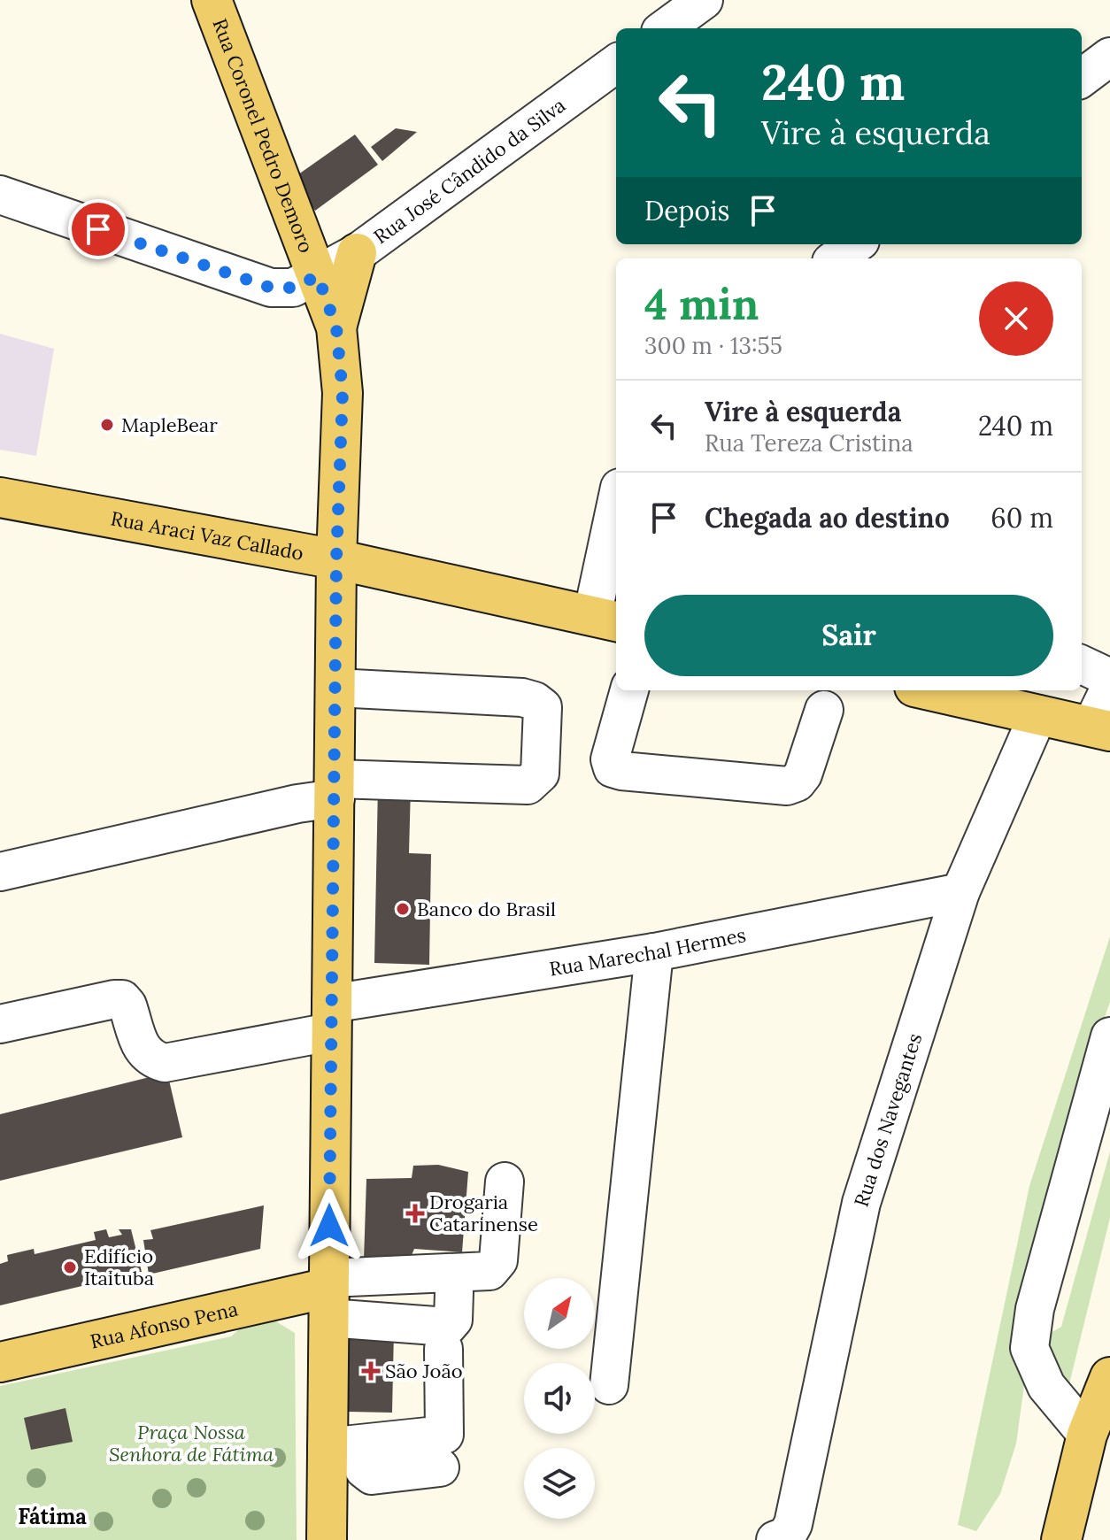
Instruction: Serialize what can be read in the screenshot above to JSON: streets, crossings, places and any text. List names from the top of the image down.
{
  "streets": {
    "main road": ["Rua Coronel Pedro Demoro", "Rua Araci Vaz Callado", "Rua Afonso Pena"],
    "street": ["Rua José Cândido da Silva", "Rua Marechal Hermes", "Rua dos Navegantes"]
  },
  "crossings": [
    ["Rua Coronel Pedro Demoro", "Rua José Cândido da Silva"],
    ["Rua Coronel Pedro Demoro", "Rua Araci Vaz Callado"],
    ["Rua Coronel Pedro Demoro", "Rua Marechal Hermes"],
    ["Rua Coronel Pedro Demoro", "Rua Afonso Pena"],
    ["Rua Marechal Hermes", "Rua dos Navegantes"]
  ],
  "districts": ["Fátima"],
  "parks": ["Praça Nossa Senhora de Fátima"],
  "places": {
    "other": ["MapleBear", "Banco do Brasil", "Edifício Itaituba"],
    "health": ["Drogaria Catarinense", "São João"]
  },
  "north": "top right",
  "page": {
    "turn": ["240 m", "Vire à esquerda"],
    "then": "Depois",
    "heading": ["4 min", "300 m · 13:55"],
    "list": [
      {
        "name": "Vire à esquerda",
        "note": "Rua Tereza Cristina",
        "value": "240 m"
      },
      {
        "name": "Chegada ao destino",
        "value": "60 m"
      }
    ],
    "buttons": "Sair"
  }
}
